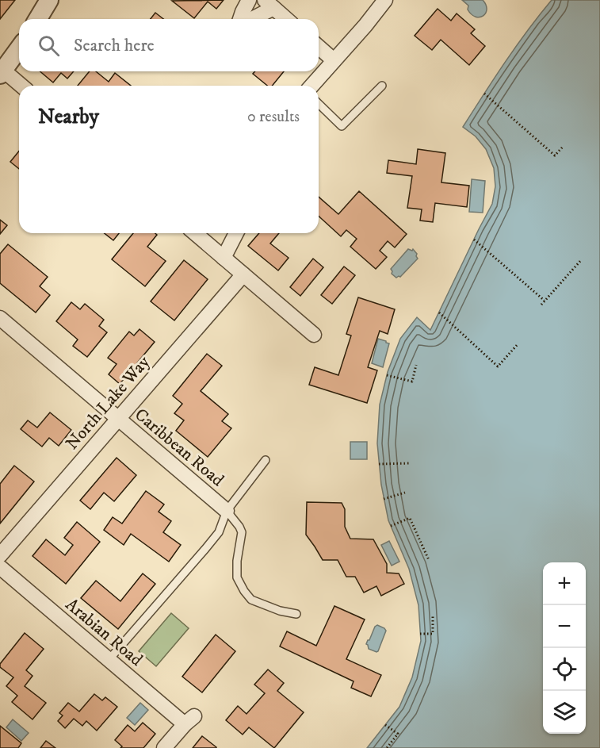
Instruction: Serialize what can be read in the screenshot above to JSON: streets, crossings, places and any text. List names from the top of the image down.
{
  "streets": {
    "street": ["North Lake Way", "Caribbean Road", "Arabian Road"]
  },
  "crossings": [
    ["North Lake Way", "Caribbean Road"]
  ],
  "page": {
    "search": "Search here",
    "heading": ["Nearby", "0 results"],
    "map_buttons": ["+", "−"]
  }
}
